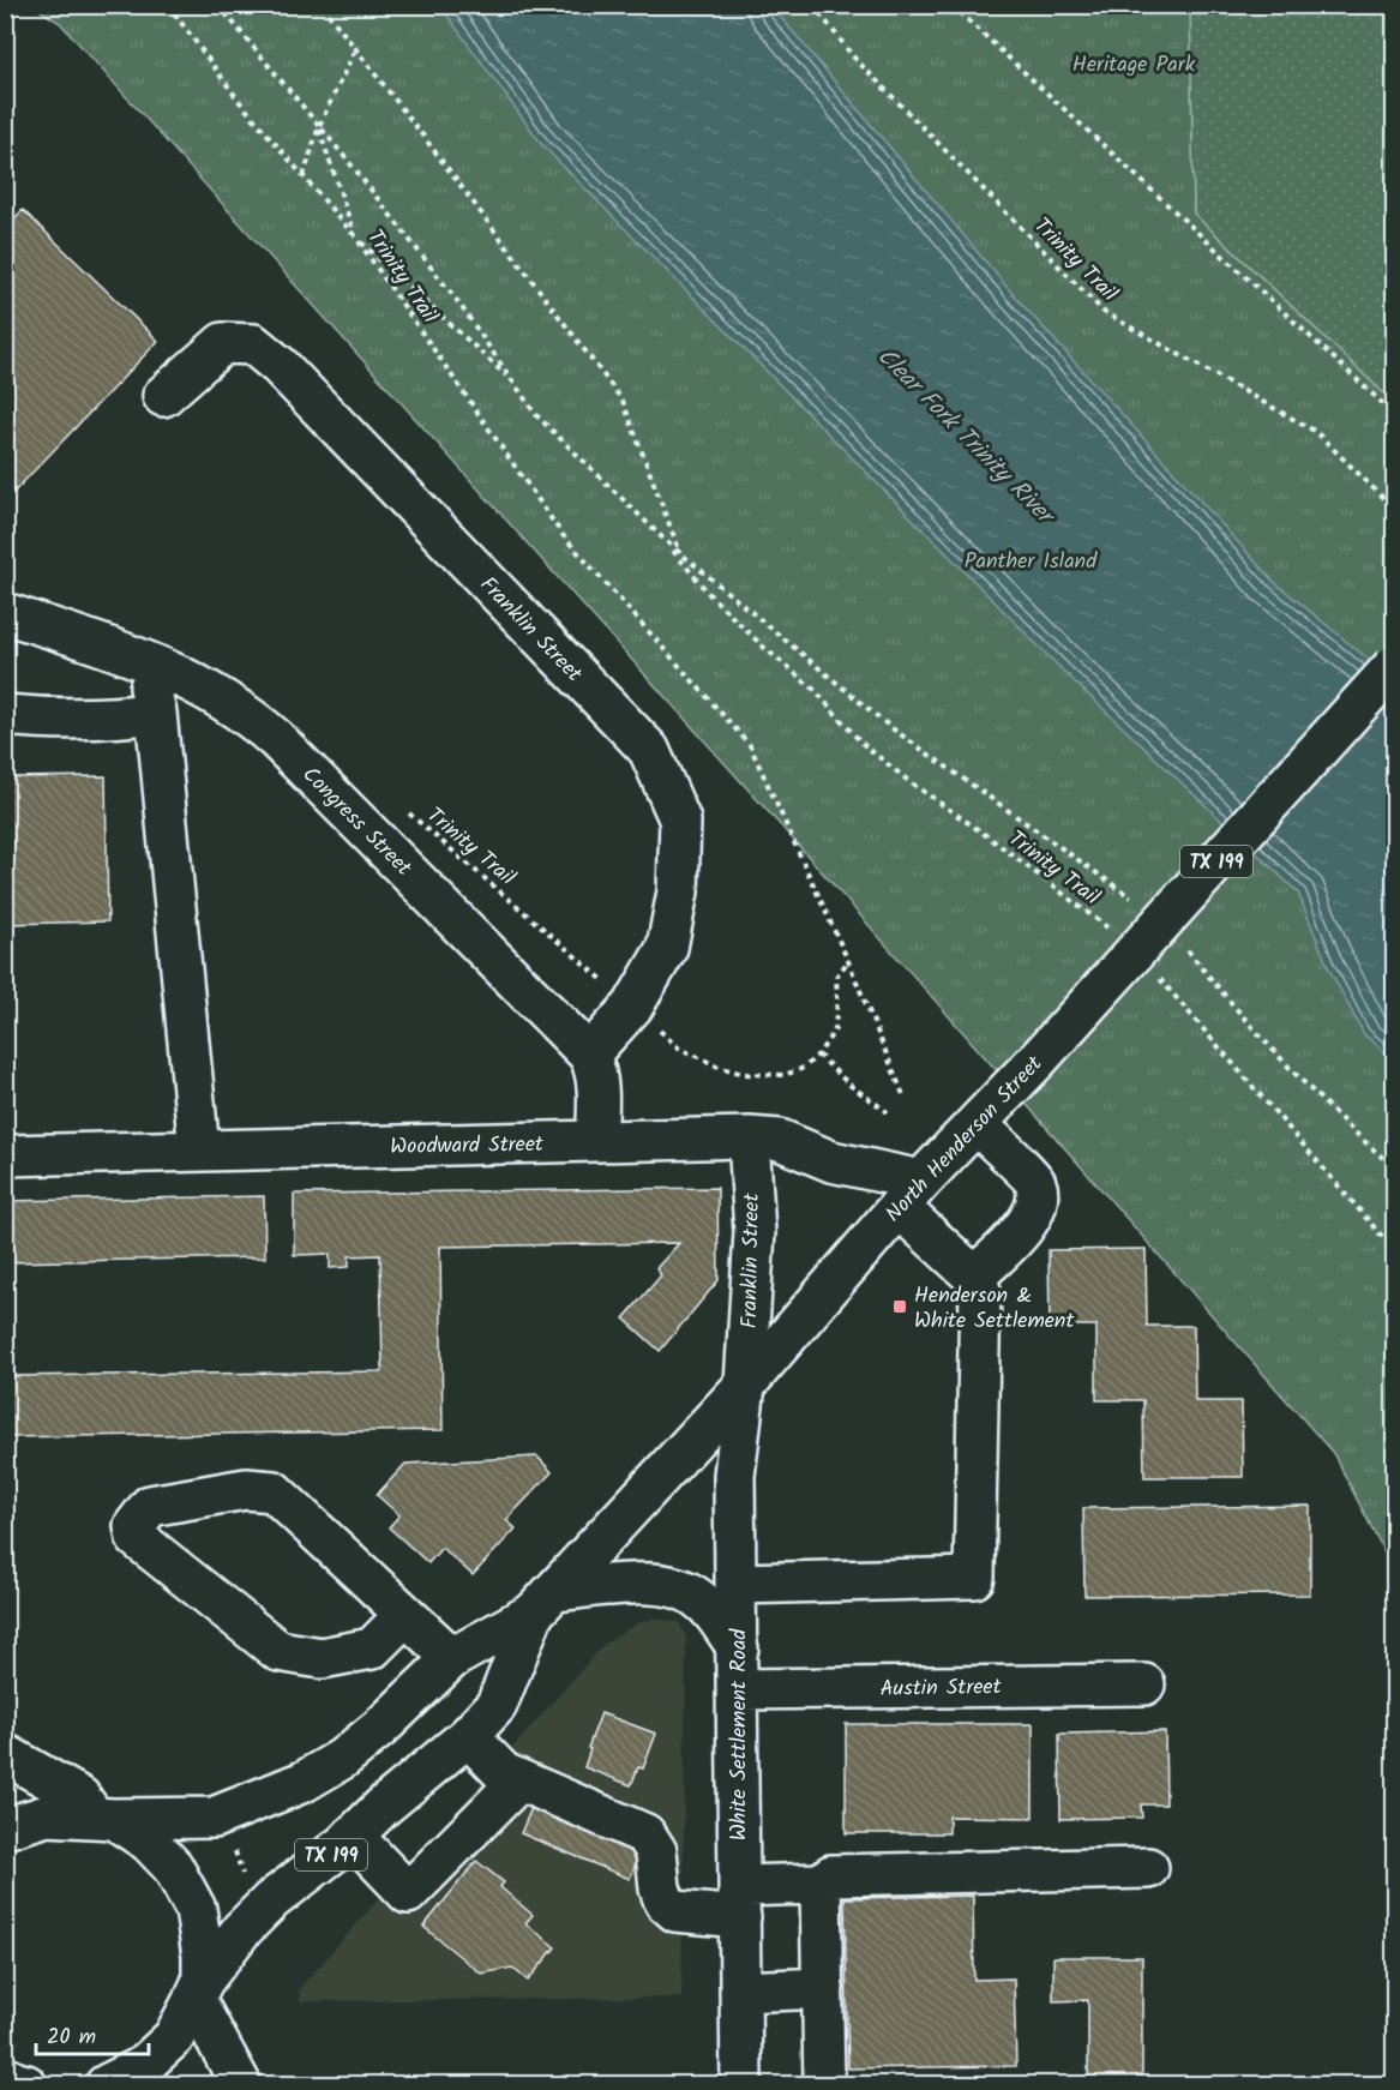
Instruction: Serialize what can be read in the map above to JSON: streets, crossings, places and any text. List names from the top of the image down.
{
  "streets": {
    "street": [
      "Franklin Street",
      "Congress Street",
      "TX 199",
      "North Henderson Street",
      "Woodward Street",
      "Austin Street",
      "White Settlement Road"
    ],
    "path": ["Trinity Trail"]
  },
  "crossings": [
    ["Trinity Trail", "Franklin Street"],
    ["Franklin Street", "Congress Street"],
    ["Franklin Street", "North Henderson Street"],
    ["Franklin Street", "Woodward Street"],
    ["Franklin Street", "White Settlement Road"],
    ["North Henderson Street", "Woodward Street"],
    ["North Henderson Street", "White Settlement Road"],
    ["Austin Street", "White Settlement Road"]
  ],
  "water": ["Clear Fork Trinity River"],
  "parks": ["Heritage Park", "Panther Island"],
  "places": {
    "transit": ["Henderson & White Settlement"]
  },
  "scale_bar": "20 m"
}
